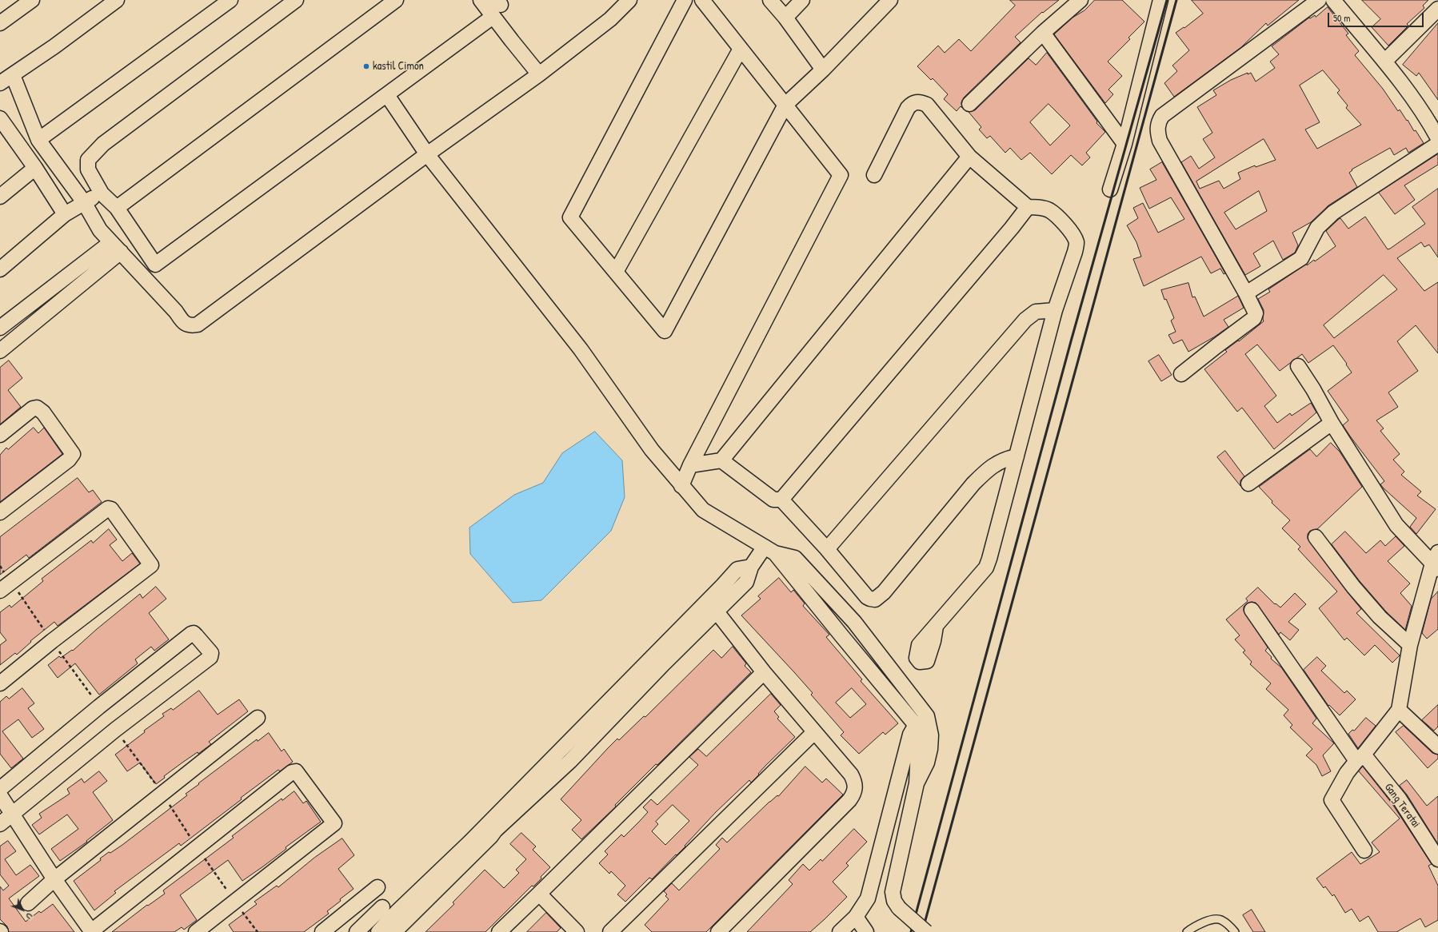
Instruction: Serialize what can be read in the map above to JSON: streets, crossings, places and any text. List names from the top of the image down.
{
  "streets": {
    "street": ["Gang Teratai"]
  },
  "places": ["kastil Cimon"],
  "scale_bar": "50 m",
  "north": "bottom right"
}
